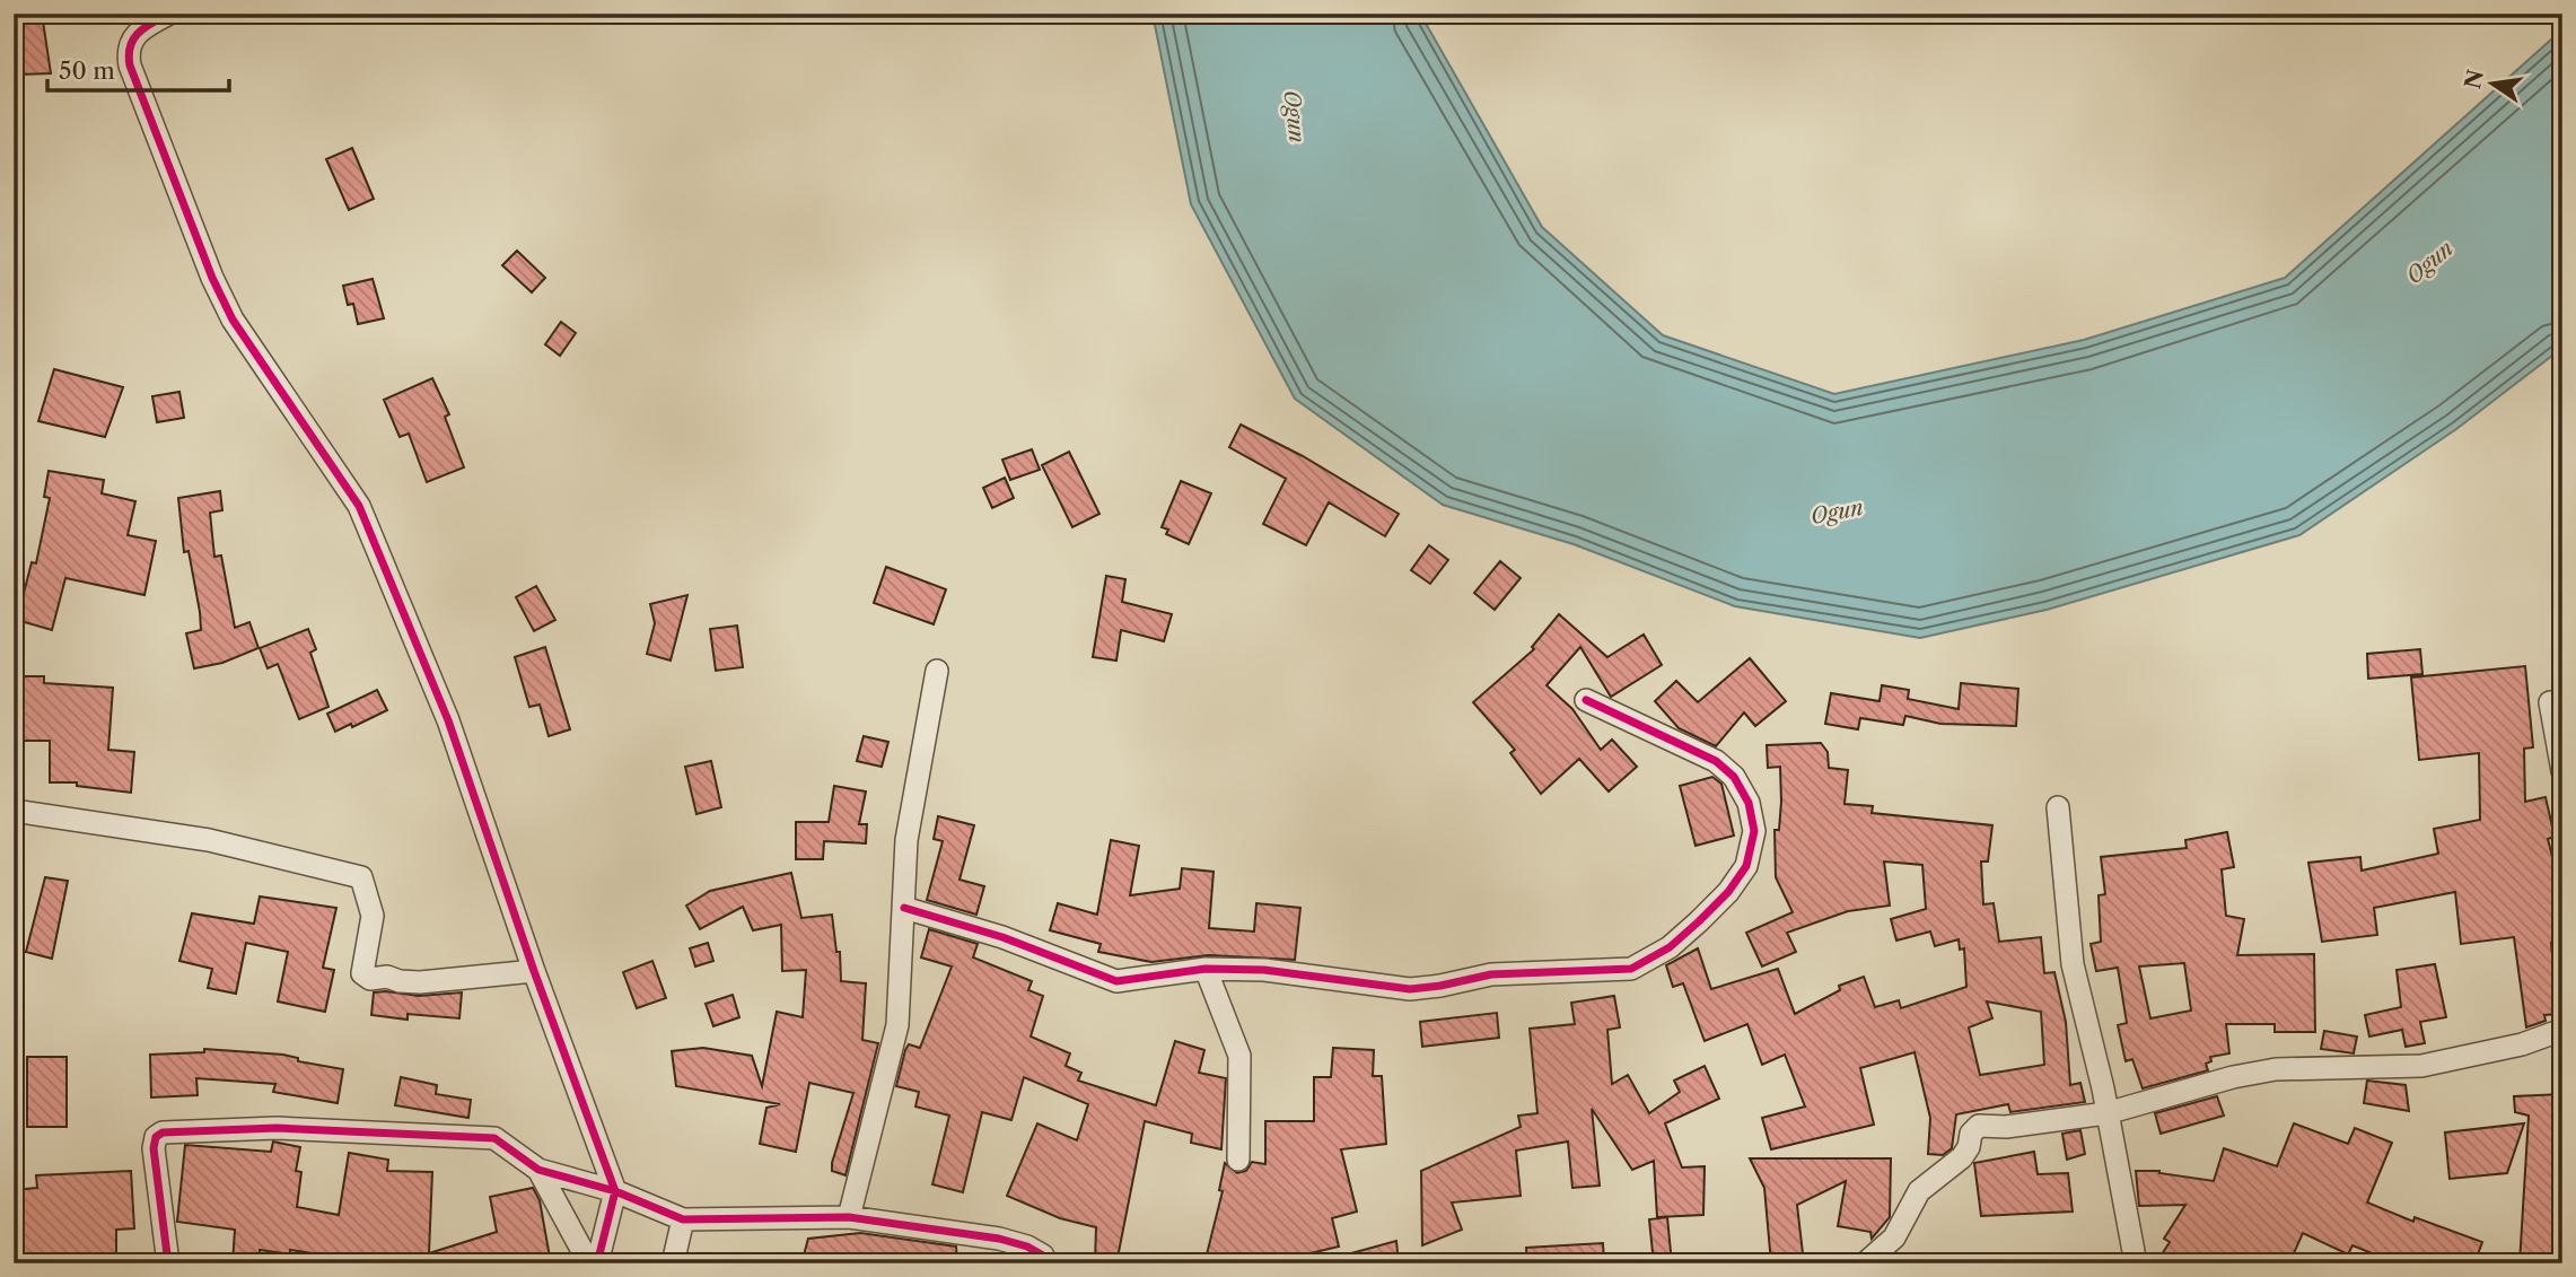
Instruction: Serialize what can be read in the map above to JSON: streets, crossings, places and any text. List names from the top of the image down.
{
  "water": ["Ogun"],
  "scale_bar": "50 m",
  "north": "left"
}
